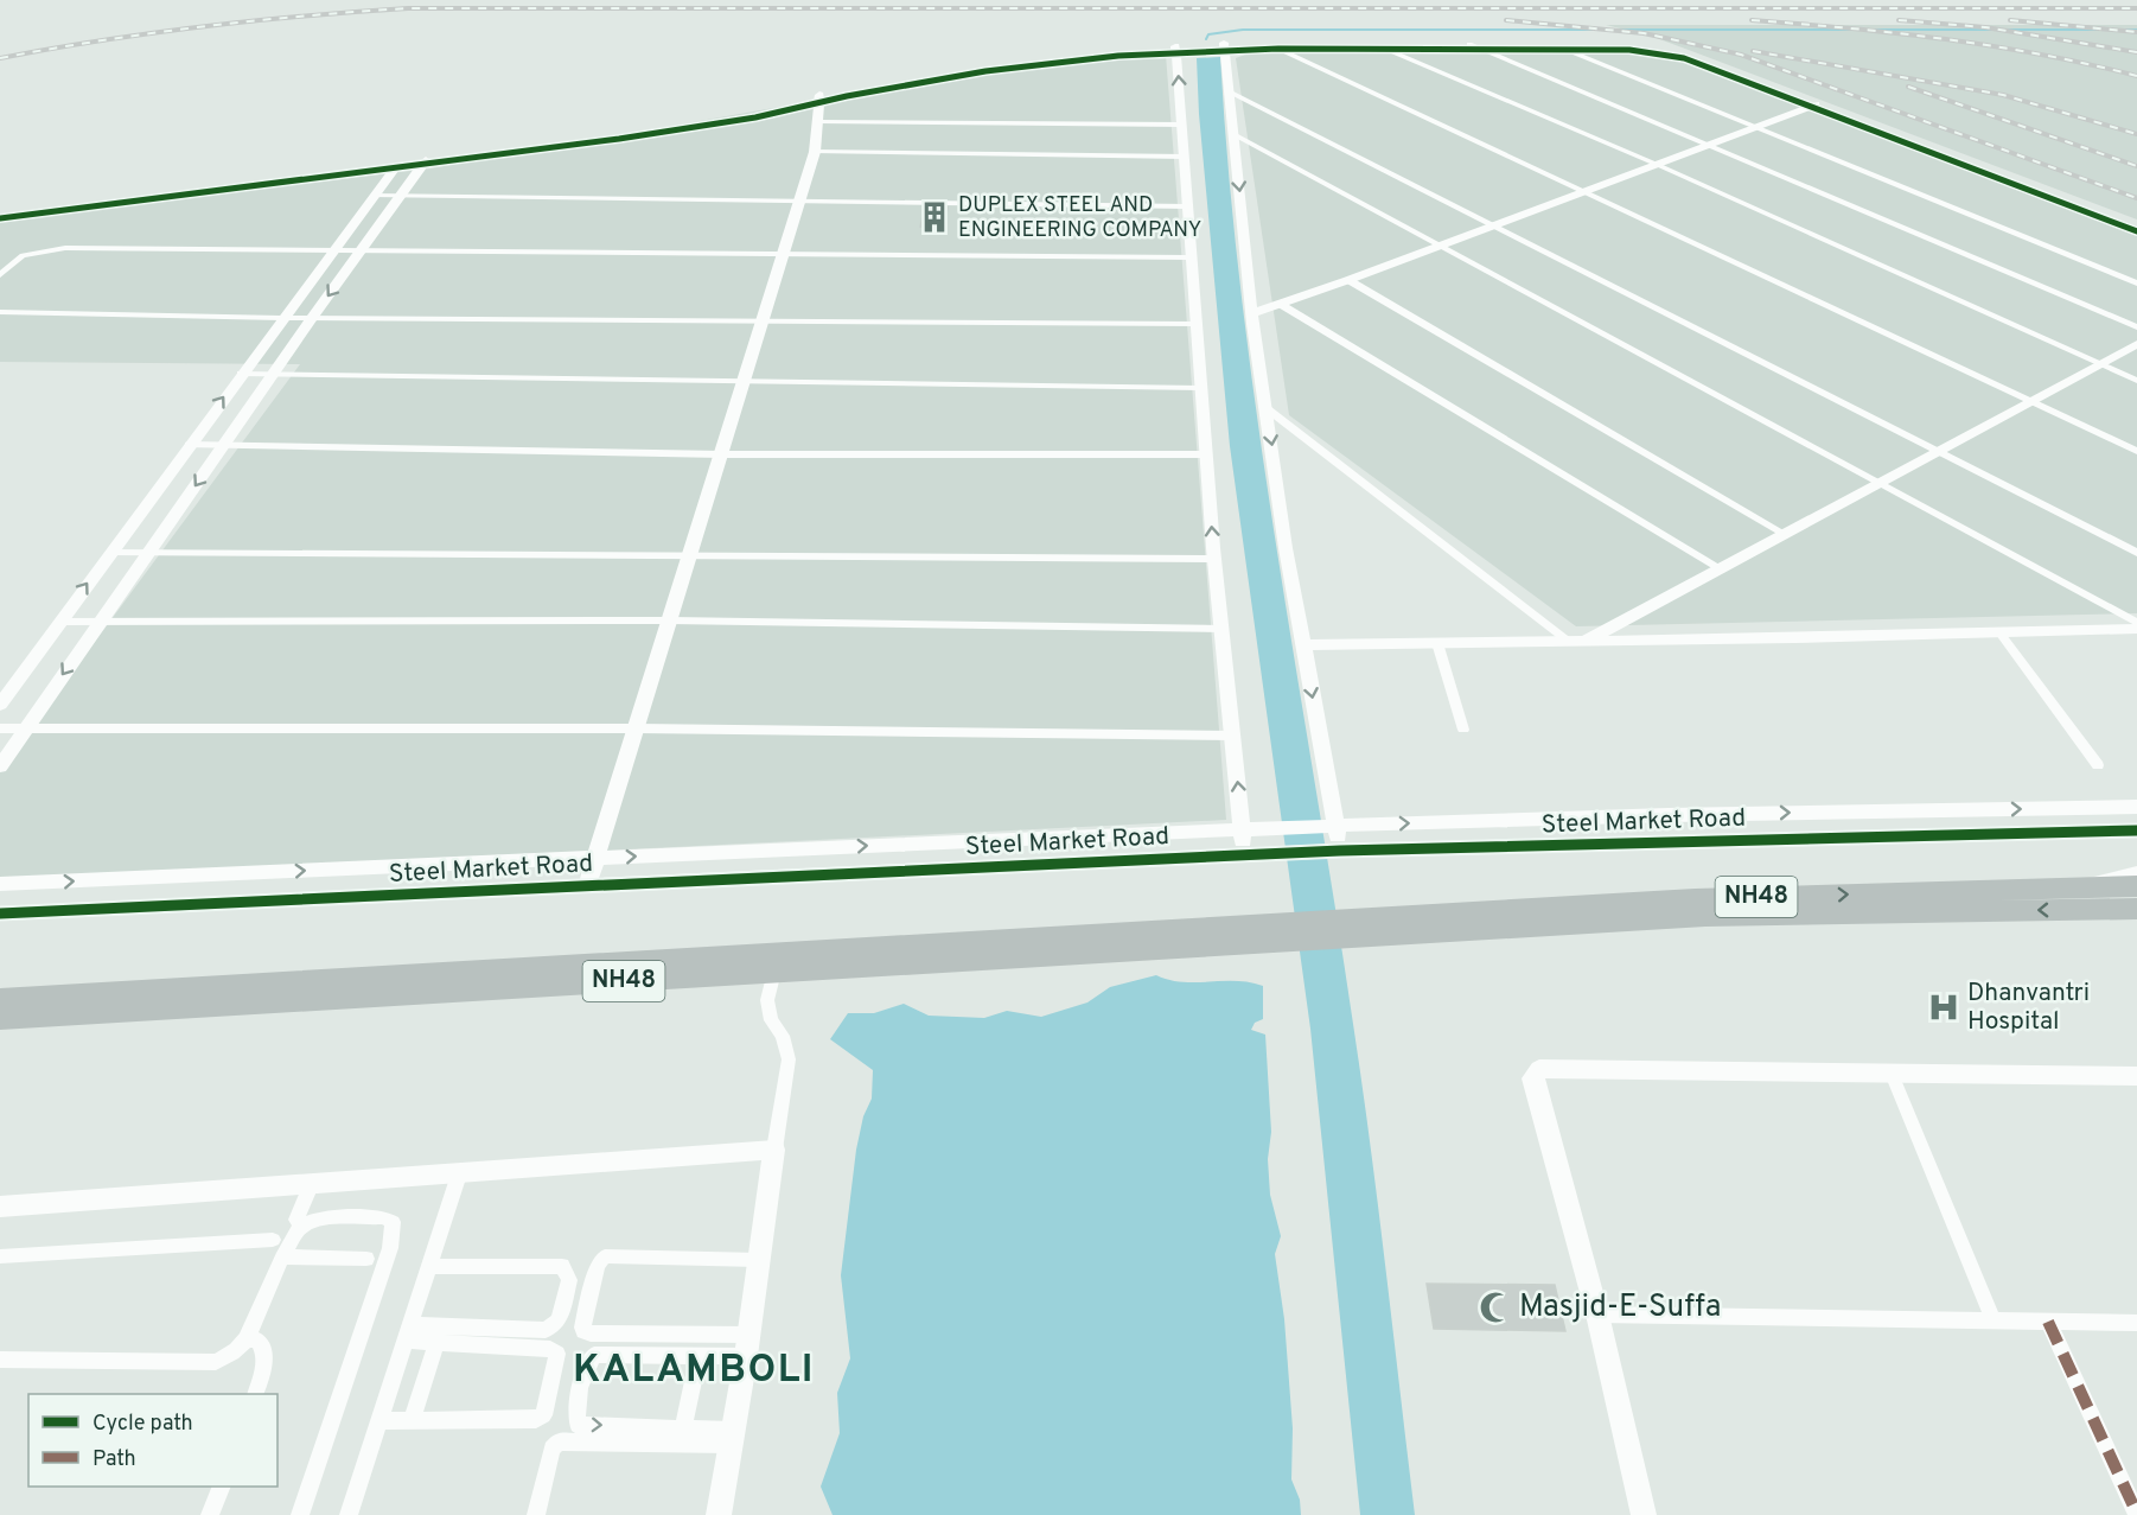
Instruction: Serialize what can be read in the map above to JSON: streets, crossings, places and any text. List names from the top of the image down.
{
  "streets": {
    "highway": ["NH48"],
    "street": ["Steel Market Road"]
  },
  "districts": ["KALAMBOLI"],
  "places": {
    "building": ["DUPLEX STEEL AND ENGINEERING COMPANY"],
    "hospital": ["Dhanvantri Hospital"],
    "mosque": ["Masjid-E-Suffa"]
  },
  "legend": ["Cycle path", "Path"]
}
